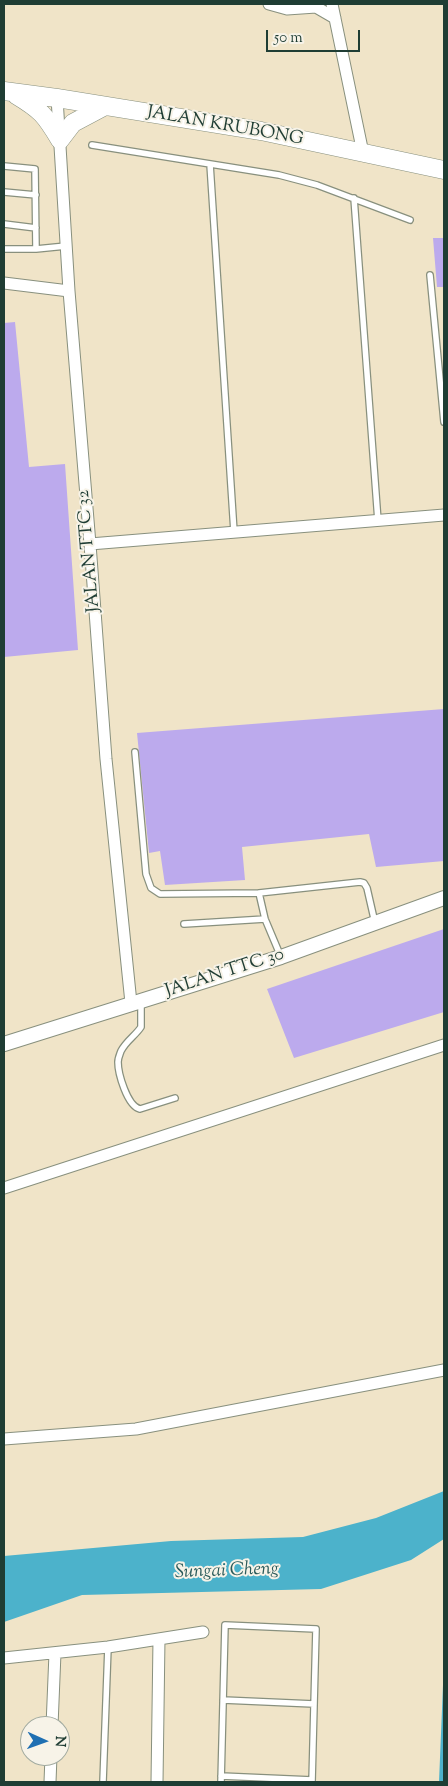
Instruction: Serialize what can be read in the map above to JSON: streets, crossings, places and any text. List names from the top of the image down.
{
  "streets": {
    "main road": ["JALAN KRUBONG"],
    "street": ["JALAN TTC 32", "JALAN TTC 30"]
  },
  "crossings": [
    ["JALAN KRUBONG", "JALAN TTC 32"],
    ["JALAN TTC 32", "JALAN TTC 30"]
  ],
  "water": ["Sungai Cheng"],
  "scale_bar": "50 m",
  "north": "right"
}
